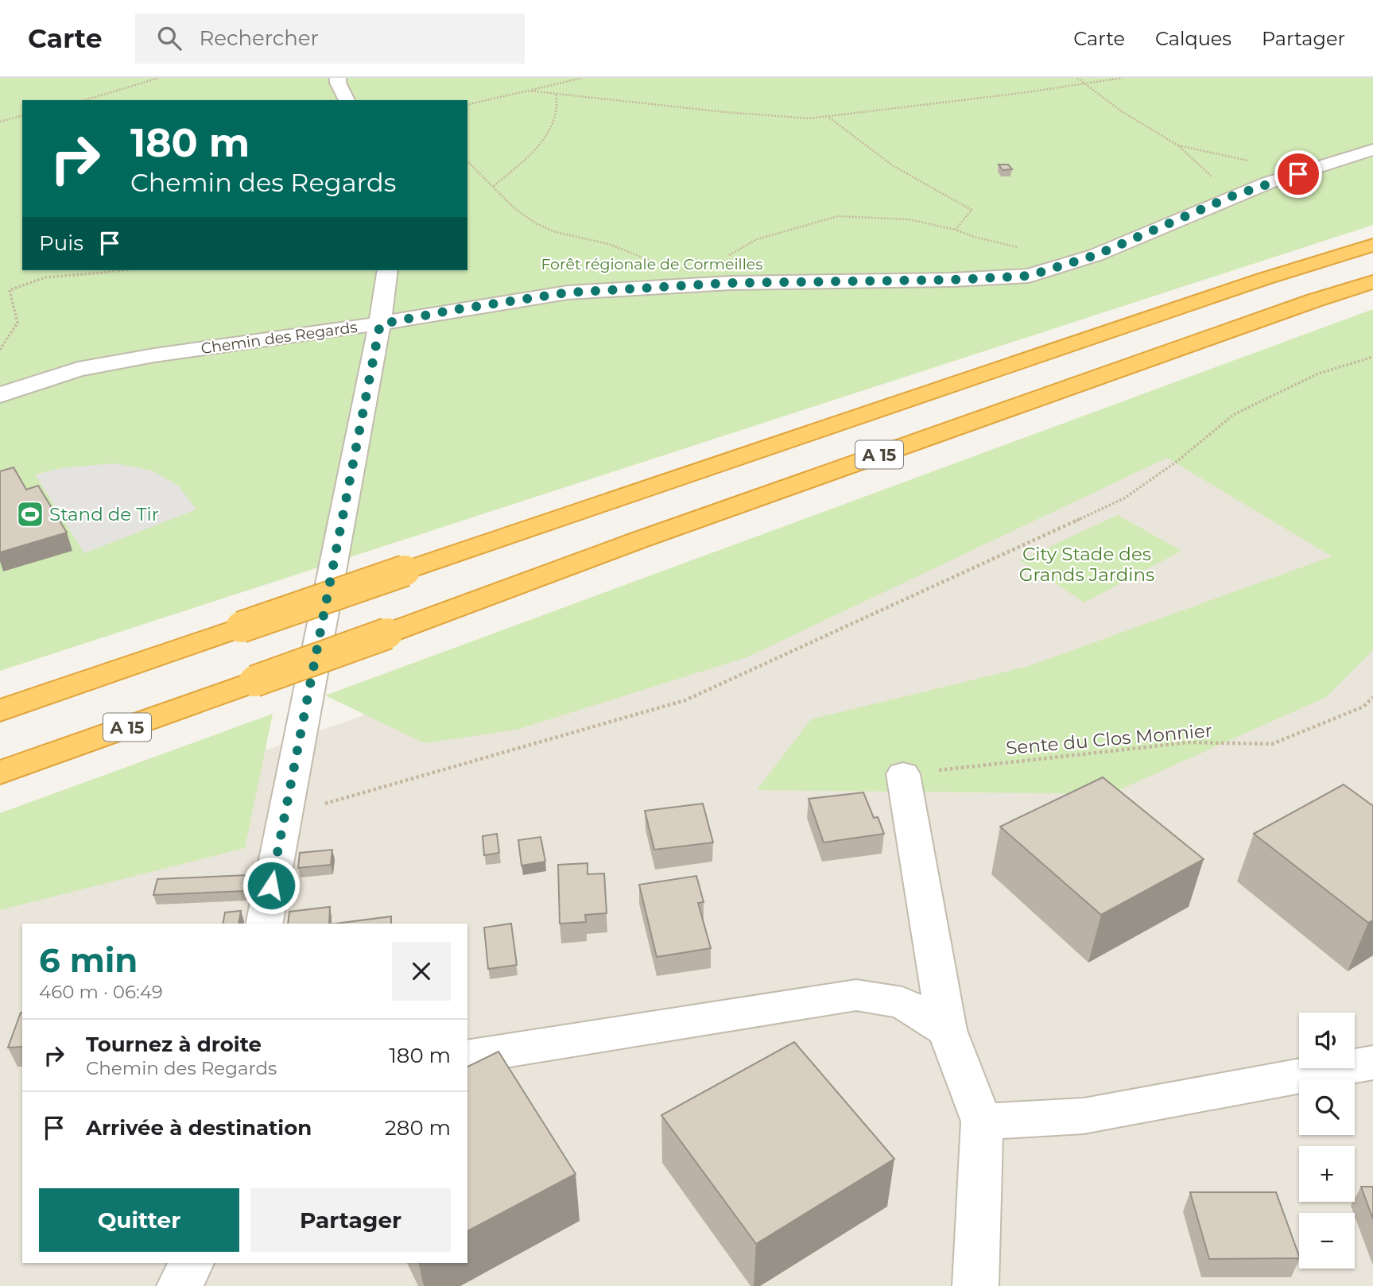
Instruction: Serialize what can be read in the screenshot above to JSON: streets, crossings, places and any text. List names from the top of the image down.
{
  "streets": {
    "highway": ["A 15"],
    "street": ["Chemin des Regards"],
    "path": ["Sente du Clos Monnier"]
  },
  "parks": ["Forêt régionale de Cormeilles", "City Stade des Grands Jardins"],
  "places": {
    "sports": ["Stand de Tir"]
  },
  "page": {
    "header": "Carte",
    "search": "Rechercher",
    "nav": ["Carte", "Calques", "Partager"],
    "turn": ["180 m", "Chemin des Regards"],
    "then": "Puis",
    "heading": ["6 min", "460 m · 06:49"],
    "map_buttons": ["+", "−"],
    "list": [
      {
        "name": "Tournez à droite",
        "note": "Chemin des Regards",
        "value": "180 m"
      },
      {
        "name": "Arrivée à destination",
        "value": "280 m"
      }
    ],
    "buttons": ["Quitter", "Partager"]
  }
}
